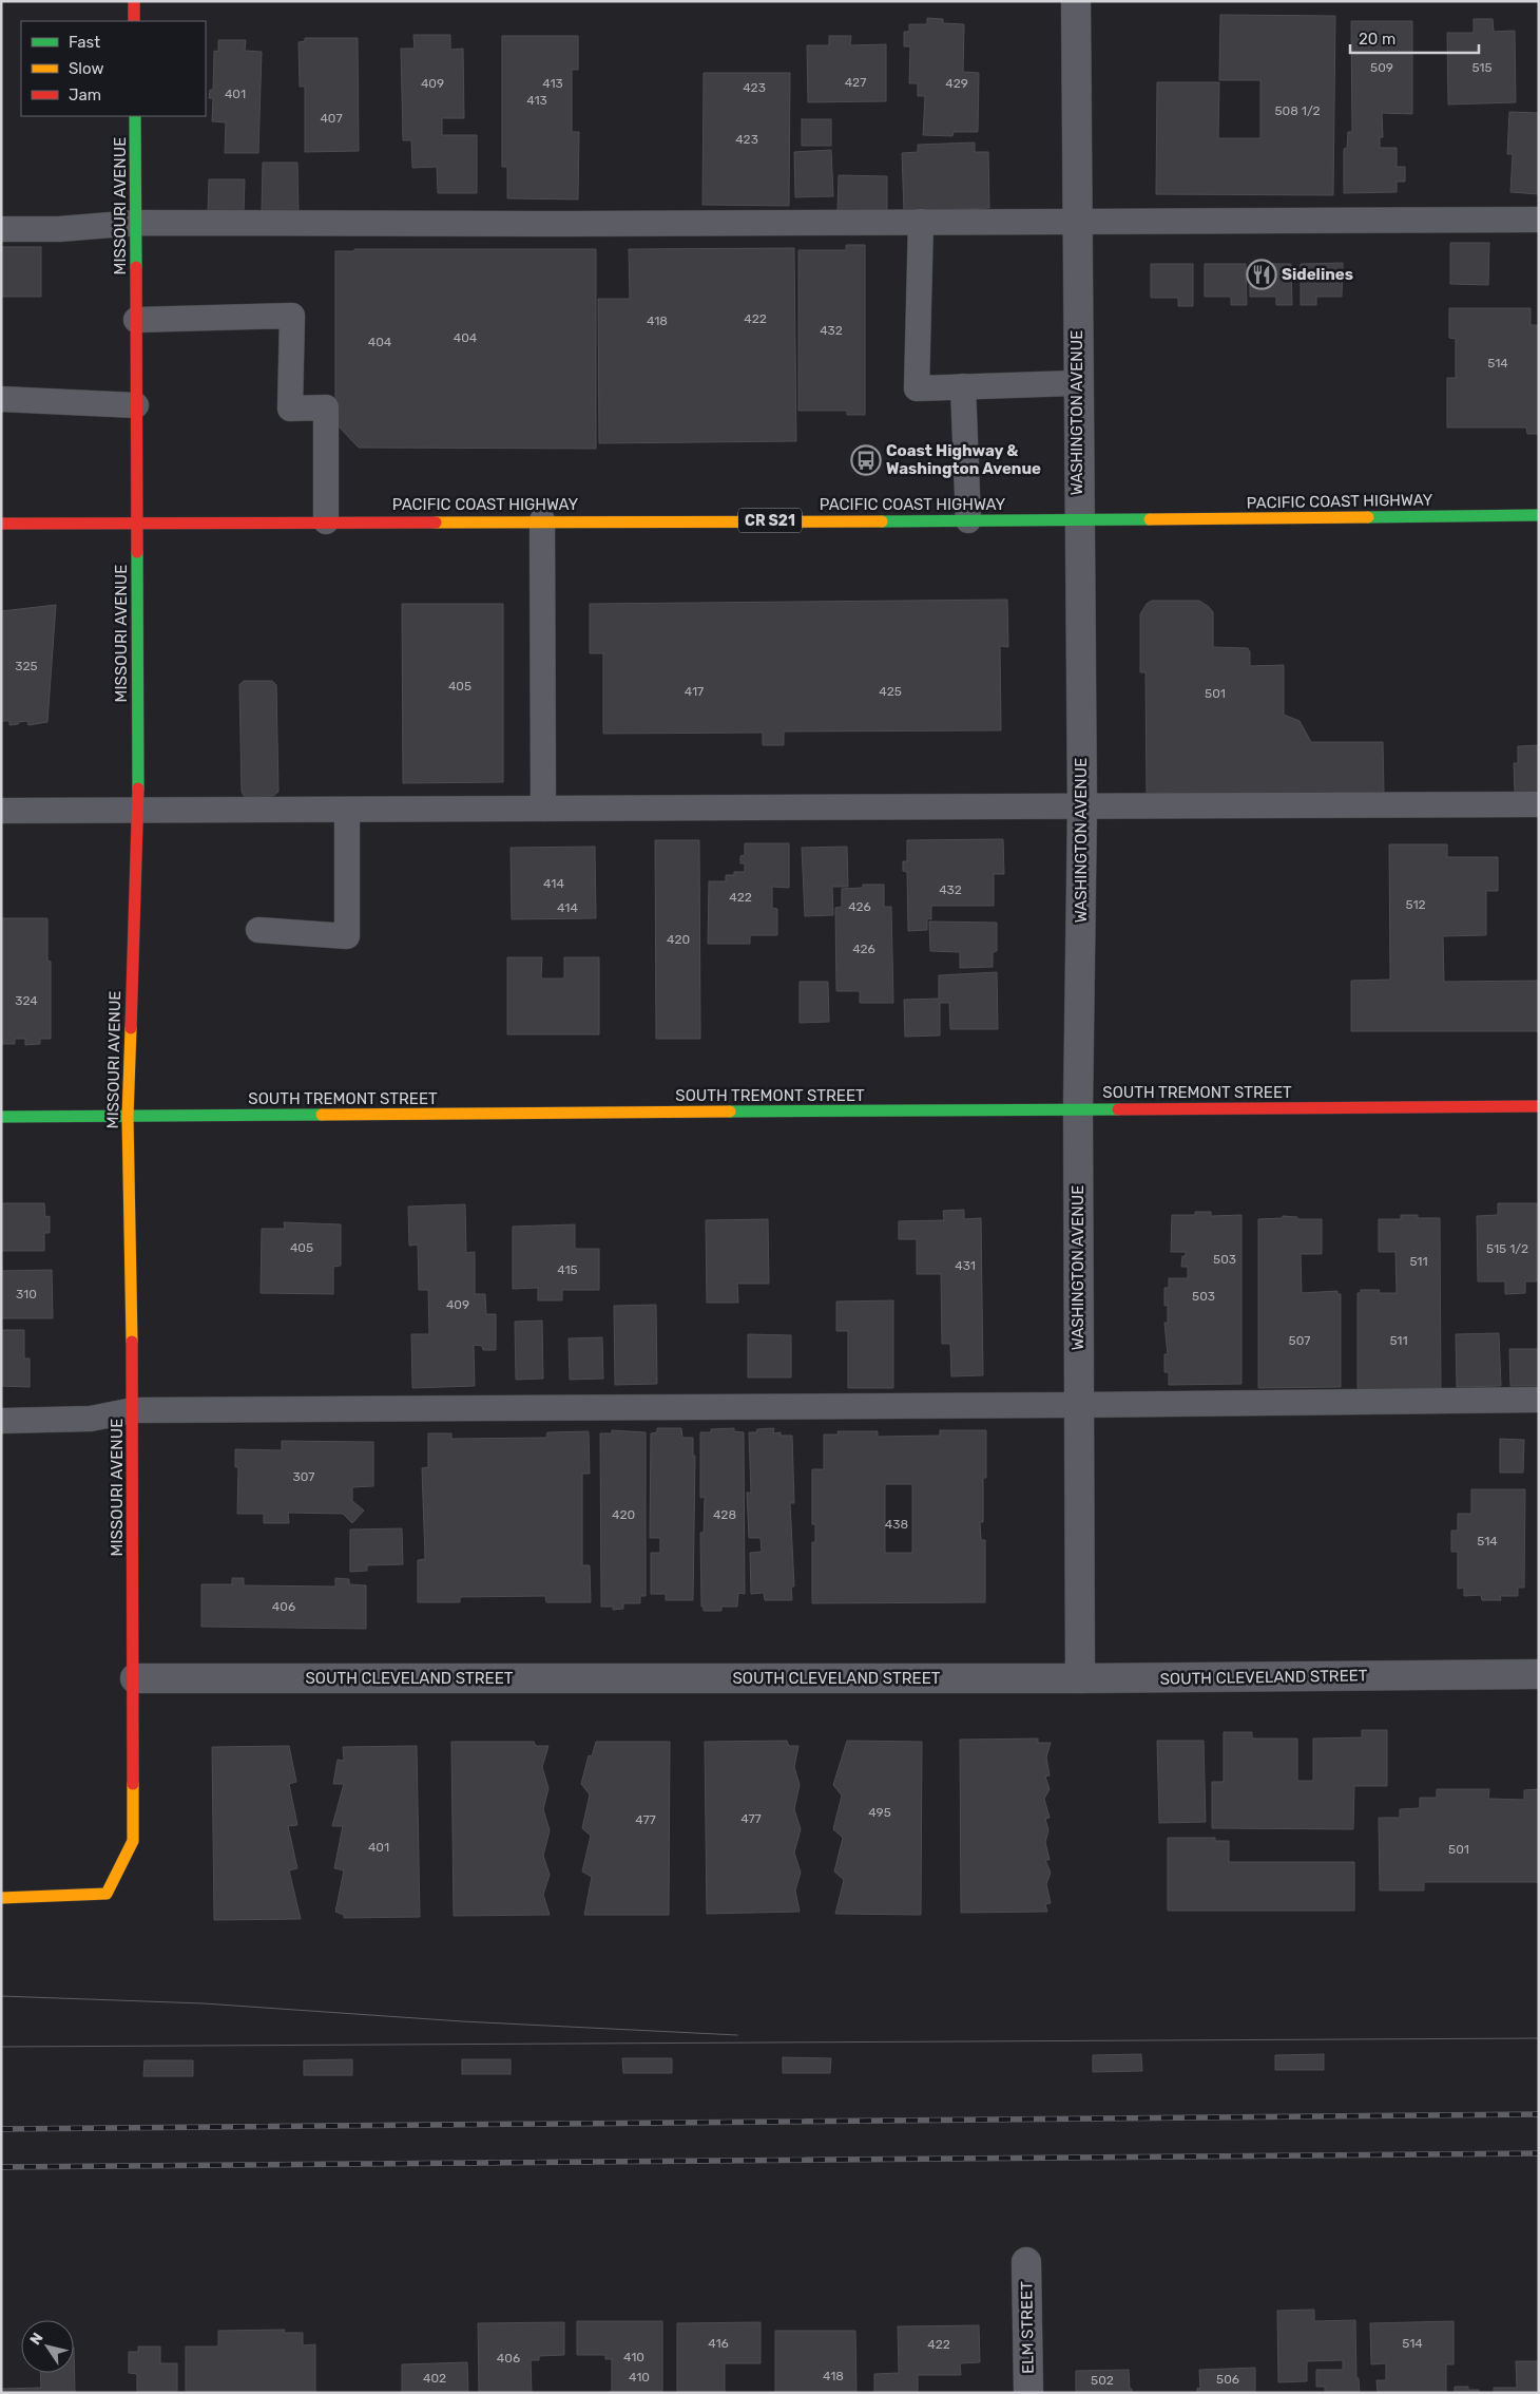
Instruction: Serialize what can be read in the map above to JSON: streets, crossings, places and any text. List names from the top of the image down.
{
  "streets": {
    "street": [
      "MISSOURI AVENUE",
      "WASHINGTON AVENUE",
      "PACIFIC COAST HIGHWAY",
      "CR S21",
      "SOUTH TREMONT STREET",
      "SOUTH CLEVELAND STREET",
      "ELM STREET"
    ]
  },
  "crossings": [
    ["MISSOURI AVENUE", "PACIFIC COAST HIGHWAY"],
    ["MISSOURI AVENUE", "SOUTH TREMONT STREET"],
    ["MISSOURI AVENUE", "SOUTH CLEVELAND STREET"],
    ["WASHINGTON AVENUE", "PACIFIC COAST HIGHWAY"],
    ["WASHINGTON AVENUE", "SOUTH TREMONT STREET"],
    ["WASHINGTON AVENUE", "SOUTH CLEVELAND STREET"]
  ],
  "places": {
    "restaurant": ["Sidelines"],
    "bus stop": ["Coast Highway & Washington Avenue"]
  },
  "house_numbers": [
    "509",
    "515",
    "427",
    "409",
    "413",
    "429",
    "423",
    "401",
    "413",
    "508 1/2",
    "407",
    "423",
    "422",
    "418",
    "432",
    "404",
    "404",
    "514",
    "325",
    "405",
    "417",
    "425",
    "501",
    "414",
    "432",
    "422",
    "512",
    "426",
    "414",
    "420",
    "426",
    "324",
    "405",
    "515 1/2",
    "503",
    "511",
    "431",
    "415",
    "310",
    "503",
    "409",
    "507",
    "511",
    "307",
    "420",
    "428",
    "438",
    "514",
    "406",
    "495",
    "477",
    "477",
    "401",
    "501",
    "416",
    "514",
    "422",
    "410",
    "406",
    "418",
    "410",
    "402",
    "506",
    "502"
  ],
  "legend": ["Fast", "Slow", "Jam"],
  "scale_bar": "20 m",
  "north": "top left"
}
